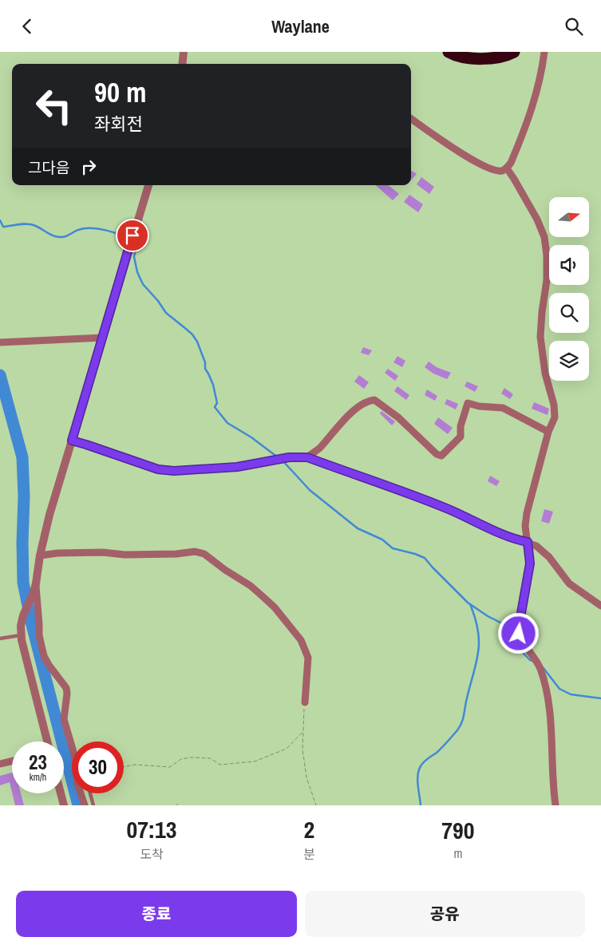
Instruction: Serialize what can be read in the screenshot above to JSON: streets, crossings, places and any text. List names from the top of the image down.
{
  "north": "right",
  "page": {
    "header": "Waylane",
    "turn": ["90 m", "좌회전"],
    "then": "그다음",
    "speed": "23 km/h",
    "limit": "30",
    "eta": [
      "07:13",
      "도착",
      "2",
      "분",
      "790",
      "m"
    ],
    "buttons": ["종료", "공유"]
  }
}
